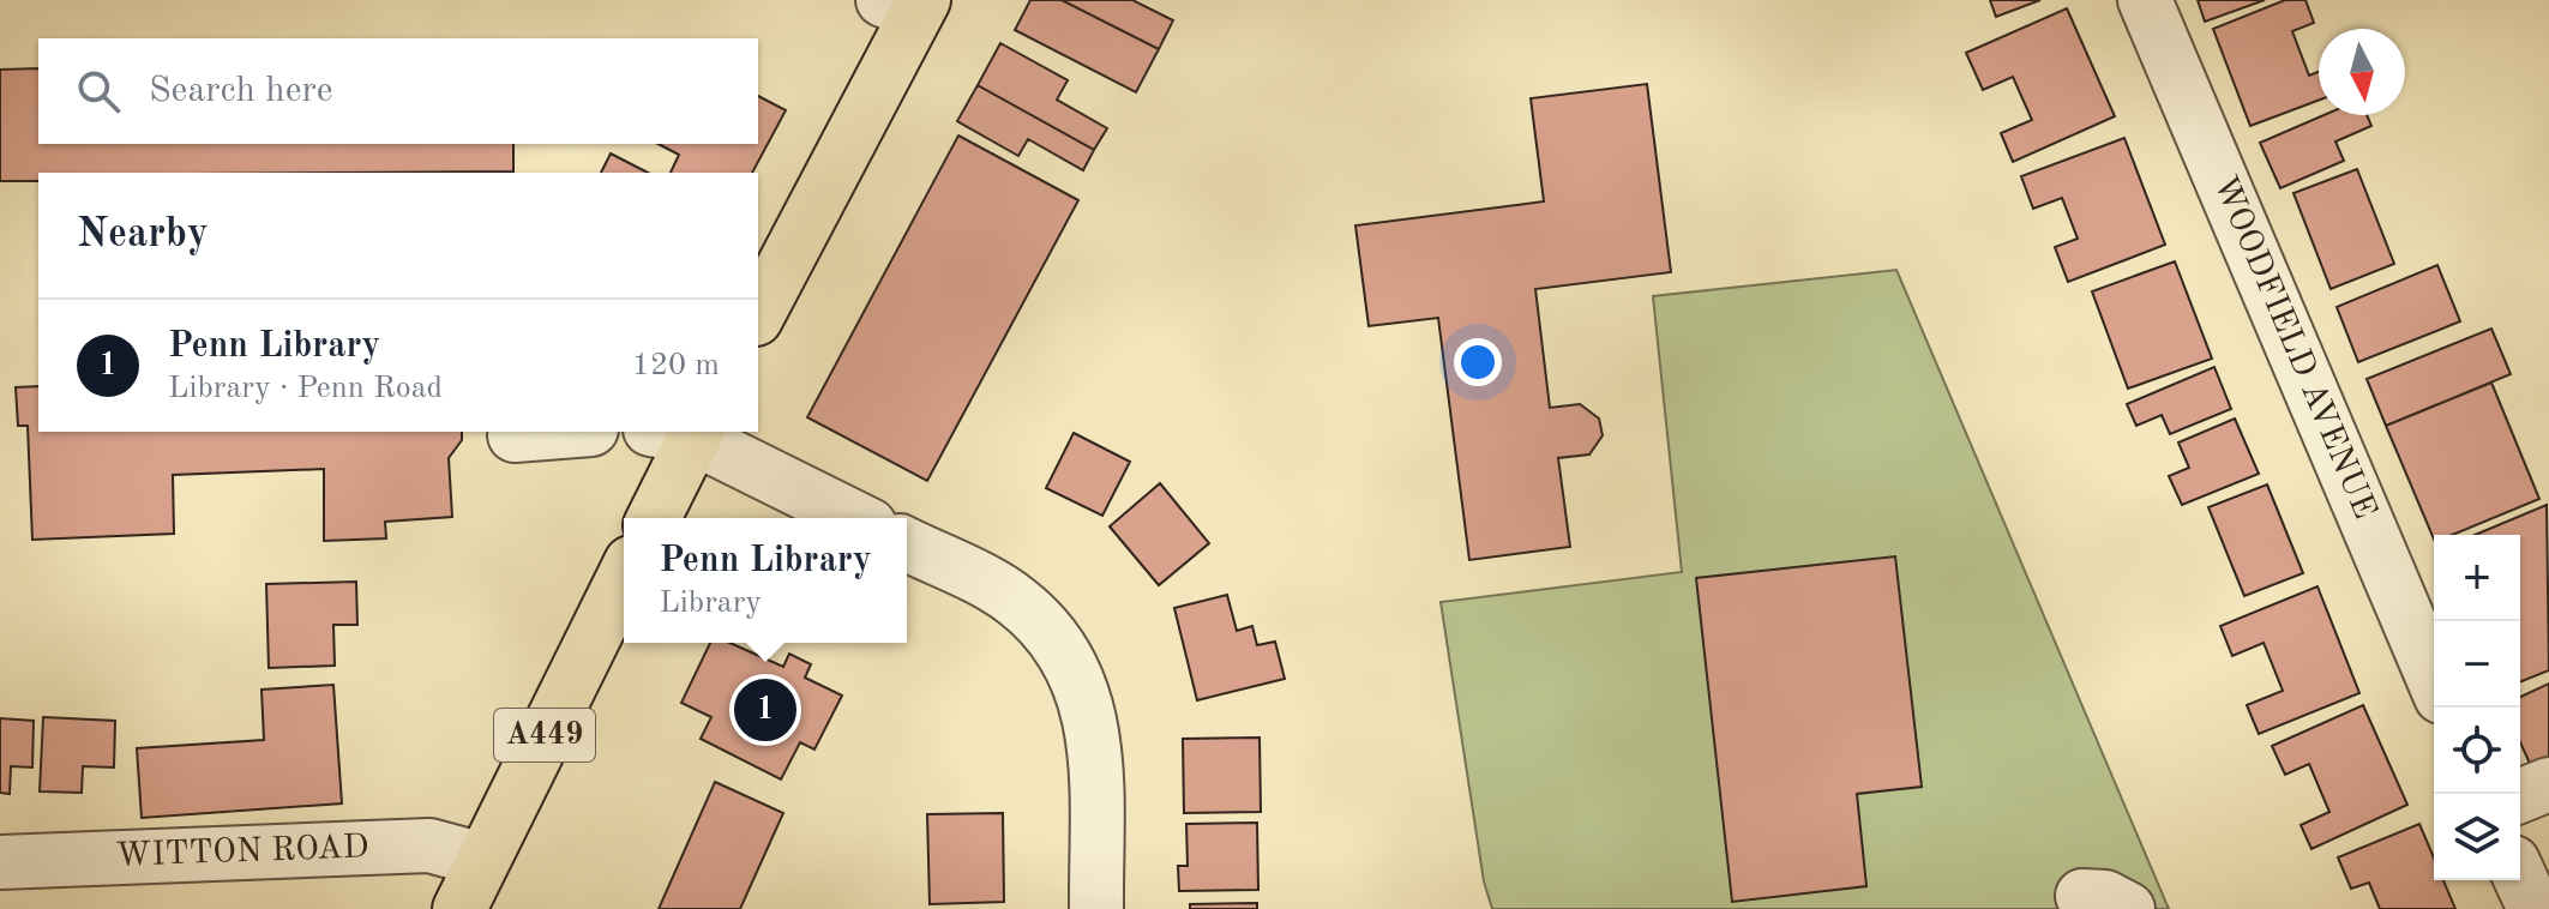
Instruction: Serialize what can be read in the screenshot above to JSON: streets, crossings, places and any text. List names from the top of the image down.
{
  "streets": {
    "highway": ["A449"],
    "street": ["WOODFIELD AVENUE", "WITTON ROAD"]
  },
  "crossings": [
    ["A449", "WITTON ROAD"]
  ],
  "north": "bottom",
  "page": {
    "search": "Search here",
    "heading": "Nearby",
    "list": [
      {
        "mark": "1",
        "name": "Penn Library",
        "note": "Library · Penn Road",
        "value": "120 m"
      }
    ],
    "popup": ["Penn Library", "Library"],
    "map_buttons": ["+", "−"],
    "pins": "1"
  }
}
